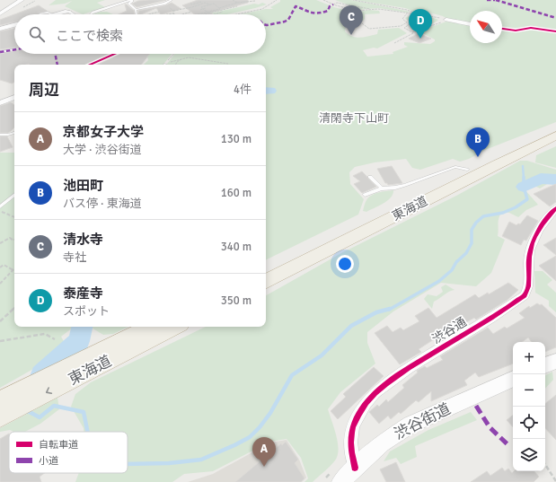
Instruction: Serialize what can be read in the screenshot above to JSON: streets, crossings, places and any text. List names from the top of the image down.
{
  "streets": {
    "highway": ["東海道"],
    "main road": ["渋谷街道"],
    "street": ["渋谷通"]
  },
  "crossings": [
    ["渋谷通", "渋谷街道"]
  ],
  "districts": ["清閑寺下山町"],
  "legend": ["自転車道", "小道"],
  "north": "top left",
  "page": {
    "pins": [
      "C",
      "D",
      "B",
      "A"
    ],
    "search": "ここで検索",
    "heading": ["周辺", "4件"],
    "list": [
      {
        "mark": "A",
        "name": "京都女子大学",
        "note": "大学 · 渋谷街道",
        "value": "130 m"
      },
      {
        "mark": "B",
        "name": "池田町",
        "note": "バス停 · 東海道",
        "value": "160 m"
      },
      {
        "mark": "C",
        "name": "清水寺",
        "note": "寺社",
        "value": "340 m"
      },
      {
        "mark": "D",
        "name": "泰産寺",
        "note": "スポット",
        "value": "350 m"
      }
    ],
    "map_buttons": ["+", "−"]
  }
}
